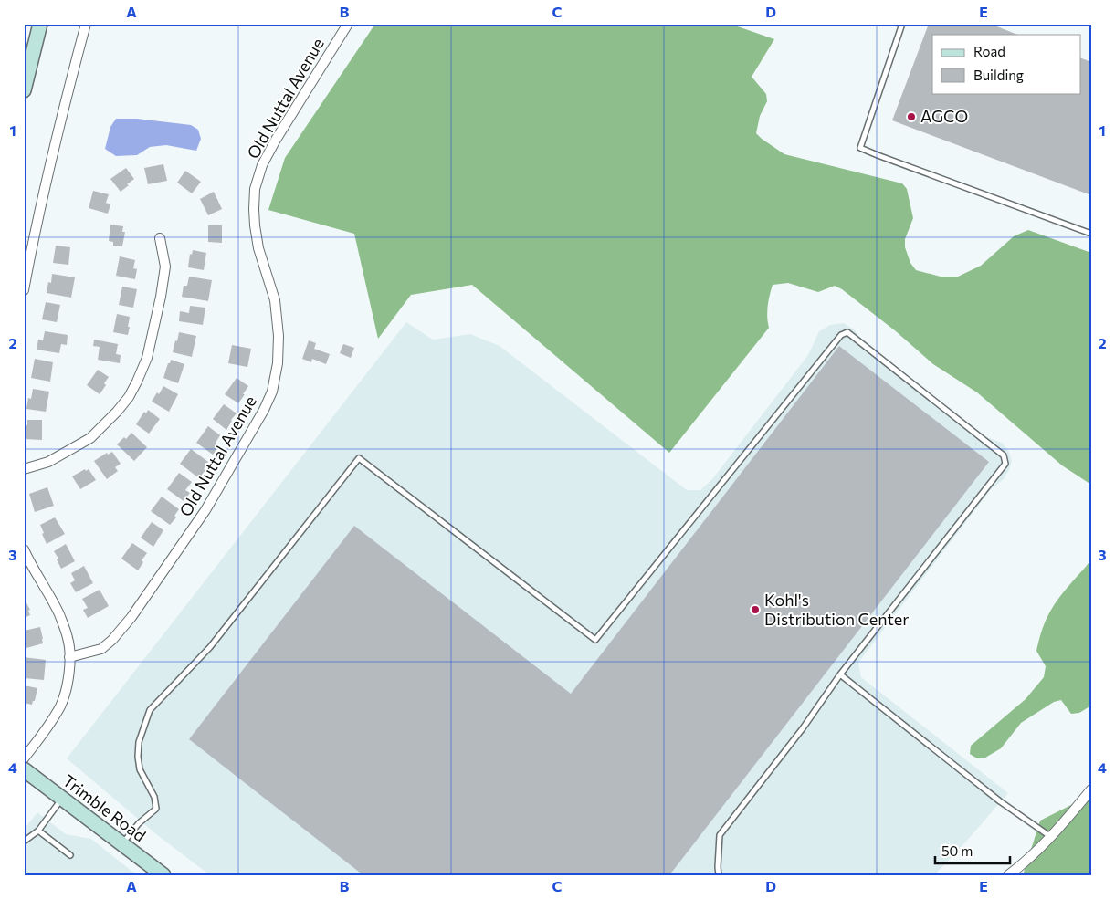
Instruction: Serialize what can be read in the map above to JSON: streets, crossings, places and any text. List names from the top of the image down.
{
  "streets": {
    "street": ["Old Nuttal Avenue", "Trimble Road"]
  },
  "places": ["AGCO", "Kohl's Distribution Center"],
  "legend": ["Road", "Building"],
  "scale_bar": "50 m",
  "grid": {
    "columns": [
      "A",
      "B",
      "C",
      "D",
      "E"
    ],
    "rows": [
      "1",
      "2",
      "3",
      "4"
    ]
  }
}
